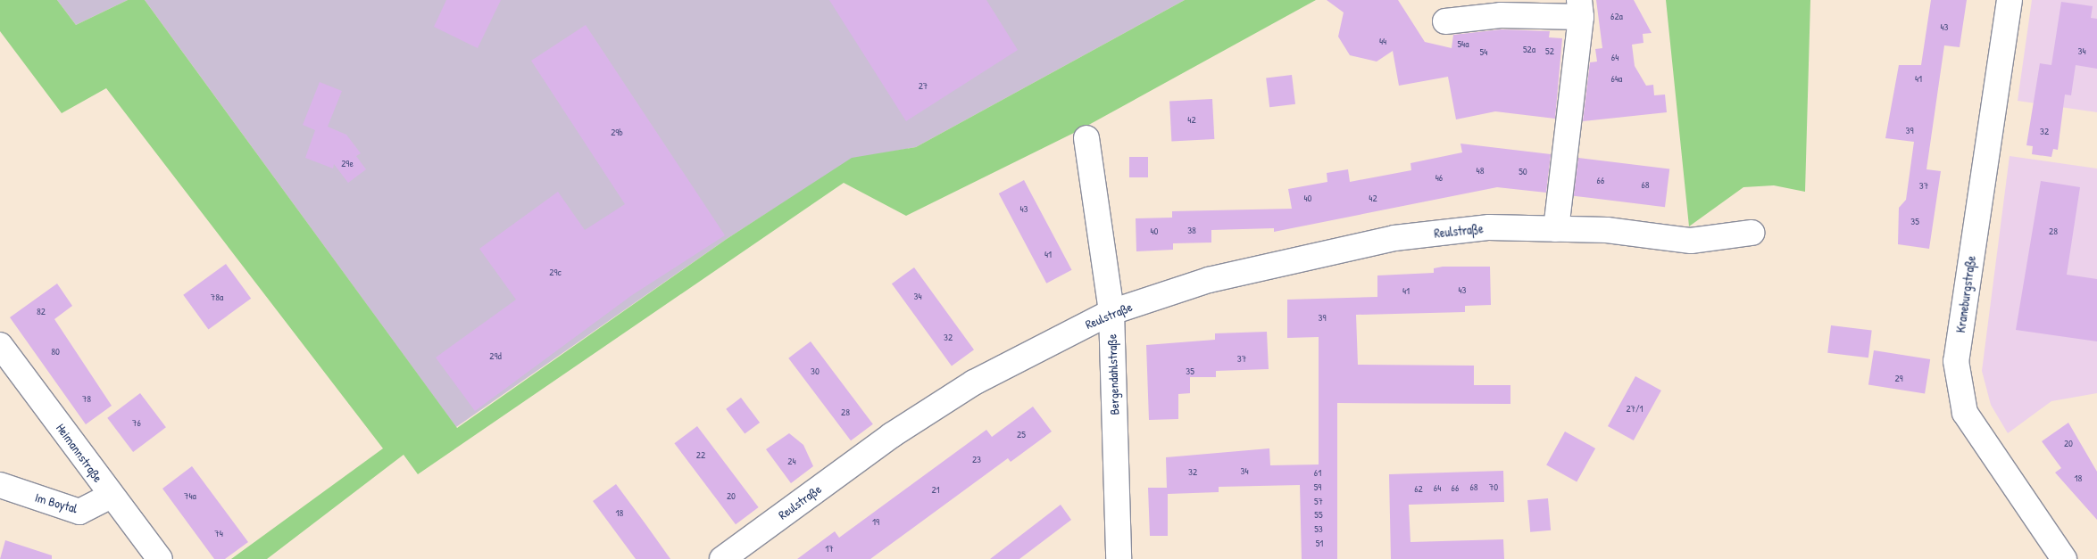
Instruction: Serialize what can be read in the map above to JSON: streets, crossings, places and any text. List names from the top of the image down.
{
  "streets": {
    "street": [
      "Reulstraße",
      "Kraneburgstraße",
      "Bergendahlstraße",
      "Heimannstraße",
      "Im Boytal"
    ]
  },
  "crossings": [
    ["Reulstraße", "Bergendahlstraße"],
    ["Heimannstraße", "Im Boytal"]
  ],
  "house_numbers": [
    "62a",
    "43",
    "44",
    "54a",
    "52a",
    "52",
    "34",
    "54",
    "64",
    "64a",
    "41",
    "27",
    "42",
    "39",
    "32",
    "29b",
    "29e",
    "48",
    "50",
    "46",
    "66",
    "68",
    "37",
    "40",
    "42",
    "43",
    "35",
    "38",
    "40",
    "28",
    "41",
    "29c",
    "43",
    "41",
    "34",
    "78a",
    "82",
    "39",
    "32",
    "80",
    "29d",
    "37",
    "30",
    "35",
    "29",
    "78",
    "27/1",
    "28",
    "76",
    "25",
    "20",
    "22",
    "23",
    "24",
    "34",
    "32",
    "61",
    "18",
    "59",
    "68",
    "70",
    "64",
    "66",
    "62",
    "21",
    "74a",
    "20",
    "57",
    "18",
    "55",
    "19",
    "53",
    "74",
    "51",
    "17"
  ]
}
